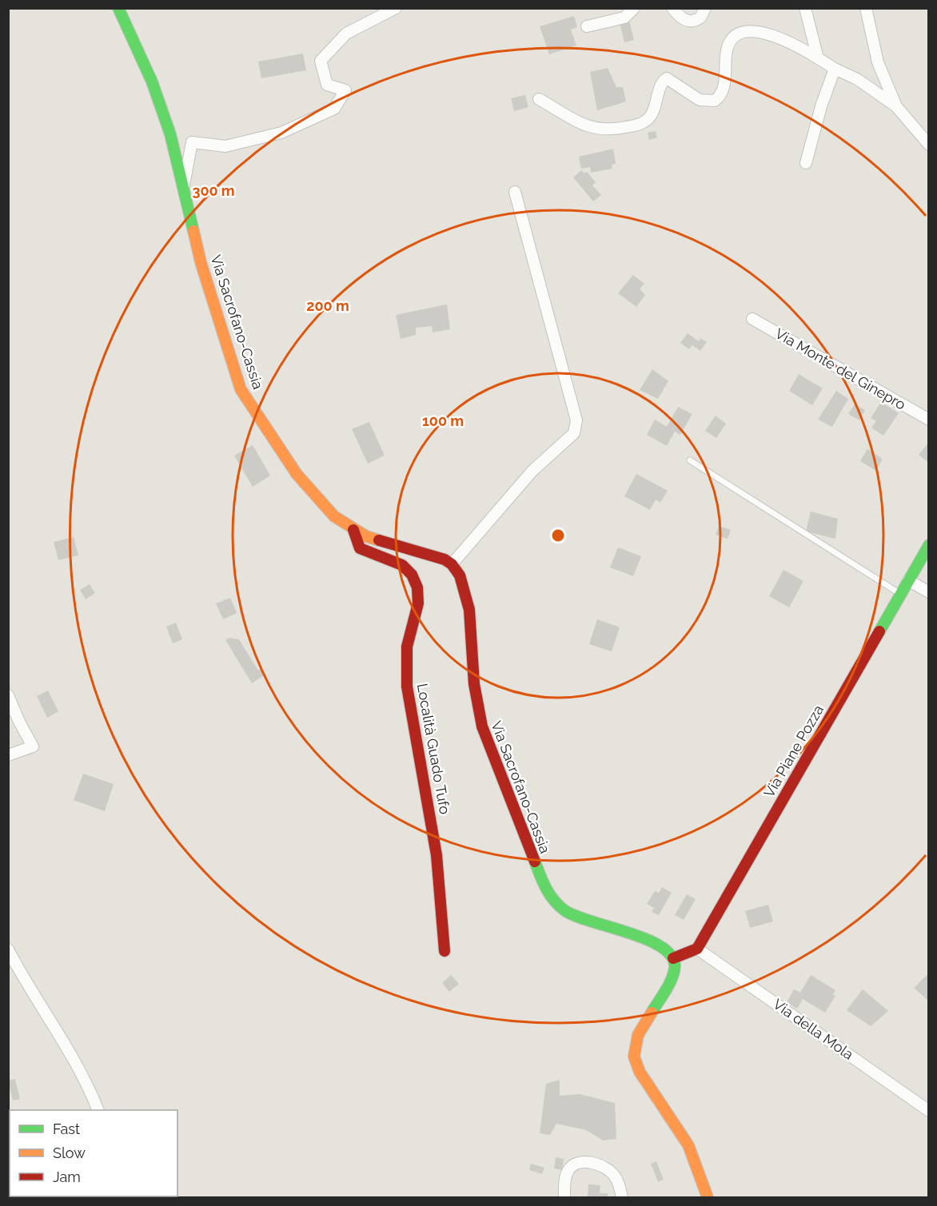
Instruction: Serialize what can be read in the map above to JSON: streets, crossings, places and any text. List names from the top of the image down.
{
  "streets": {
    "street": [
      "Via Sacrofano-Cassia",
      "Via Monte del Ginepro",
      "Località Guado Tufo",
      "Via Piane Pozza",
      "Via della Mola"
    ]
  },
  "crossings": [
    ["Via Sacrofano-Cassia", "Località Guado Tufo"],
    ["Via Piane Pozza", "Via della Mola"]
  ],
  "legend": ["Fast", "Slow", "Jam"],
  "rings": ["300 m", "200 m", "100 m"]
}
